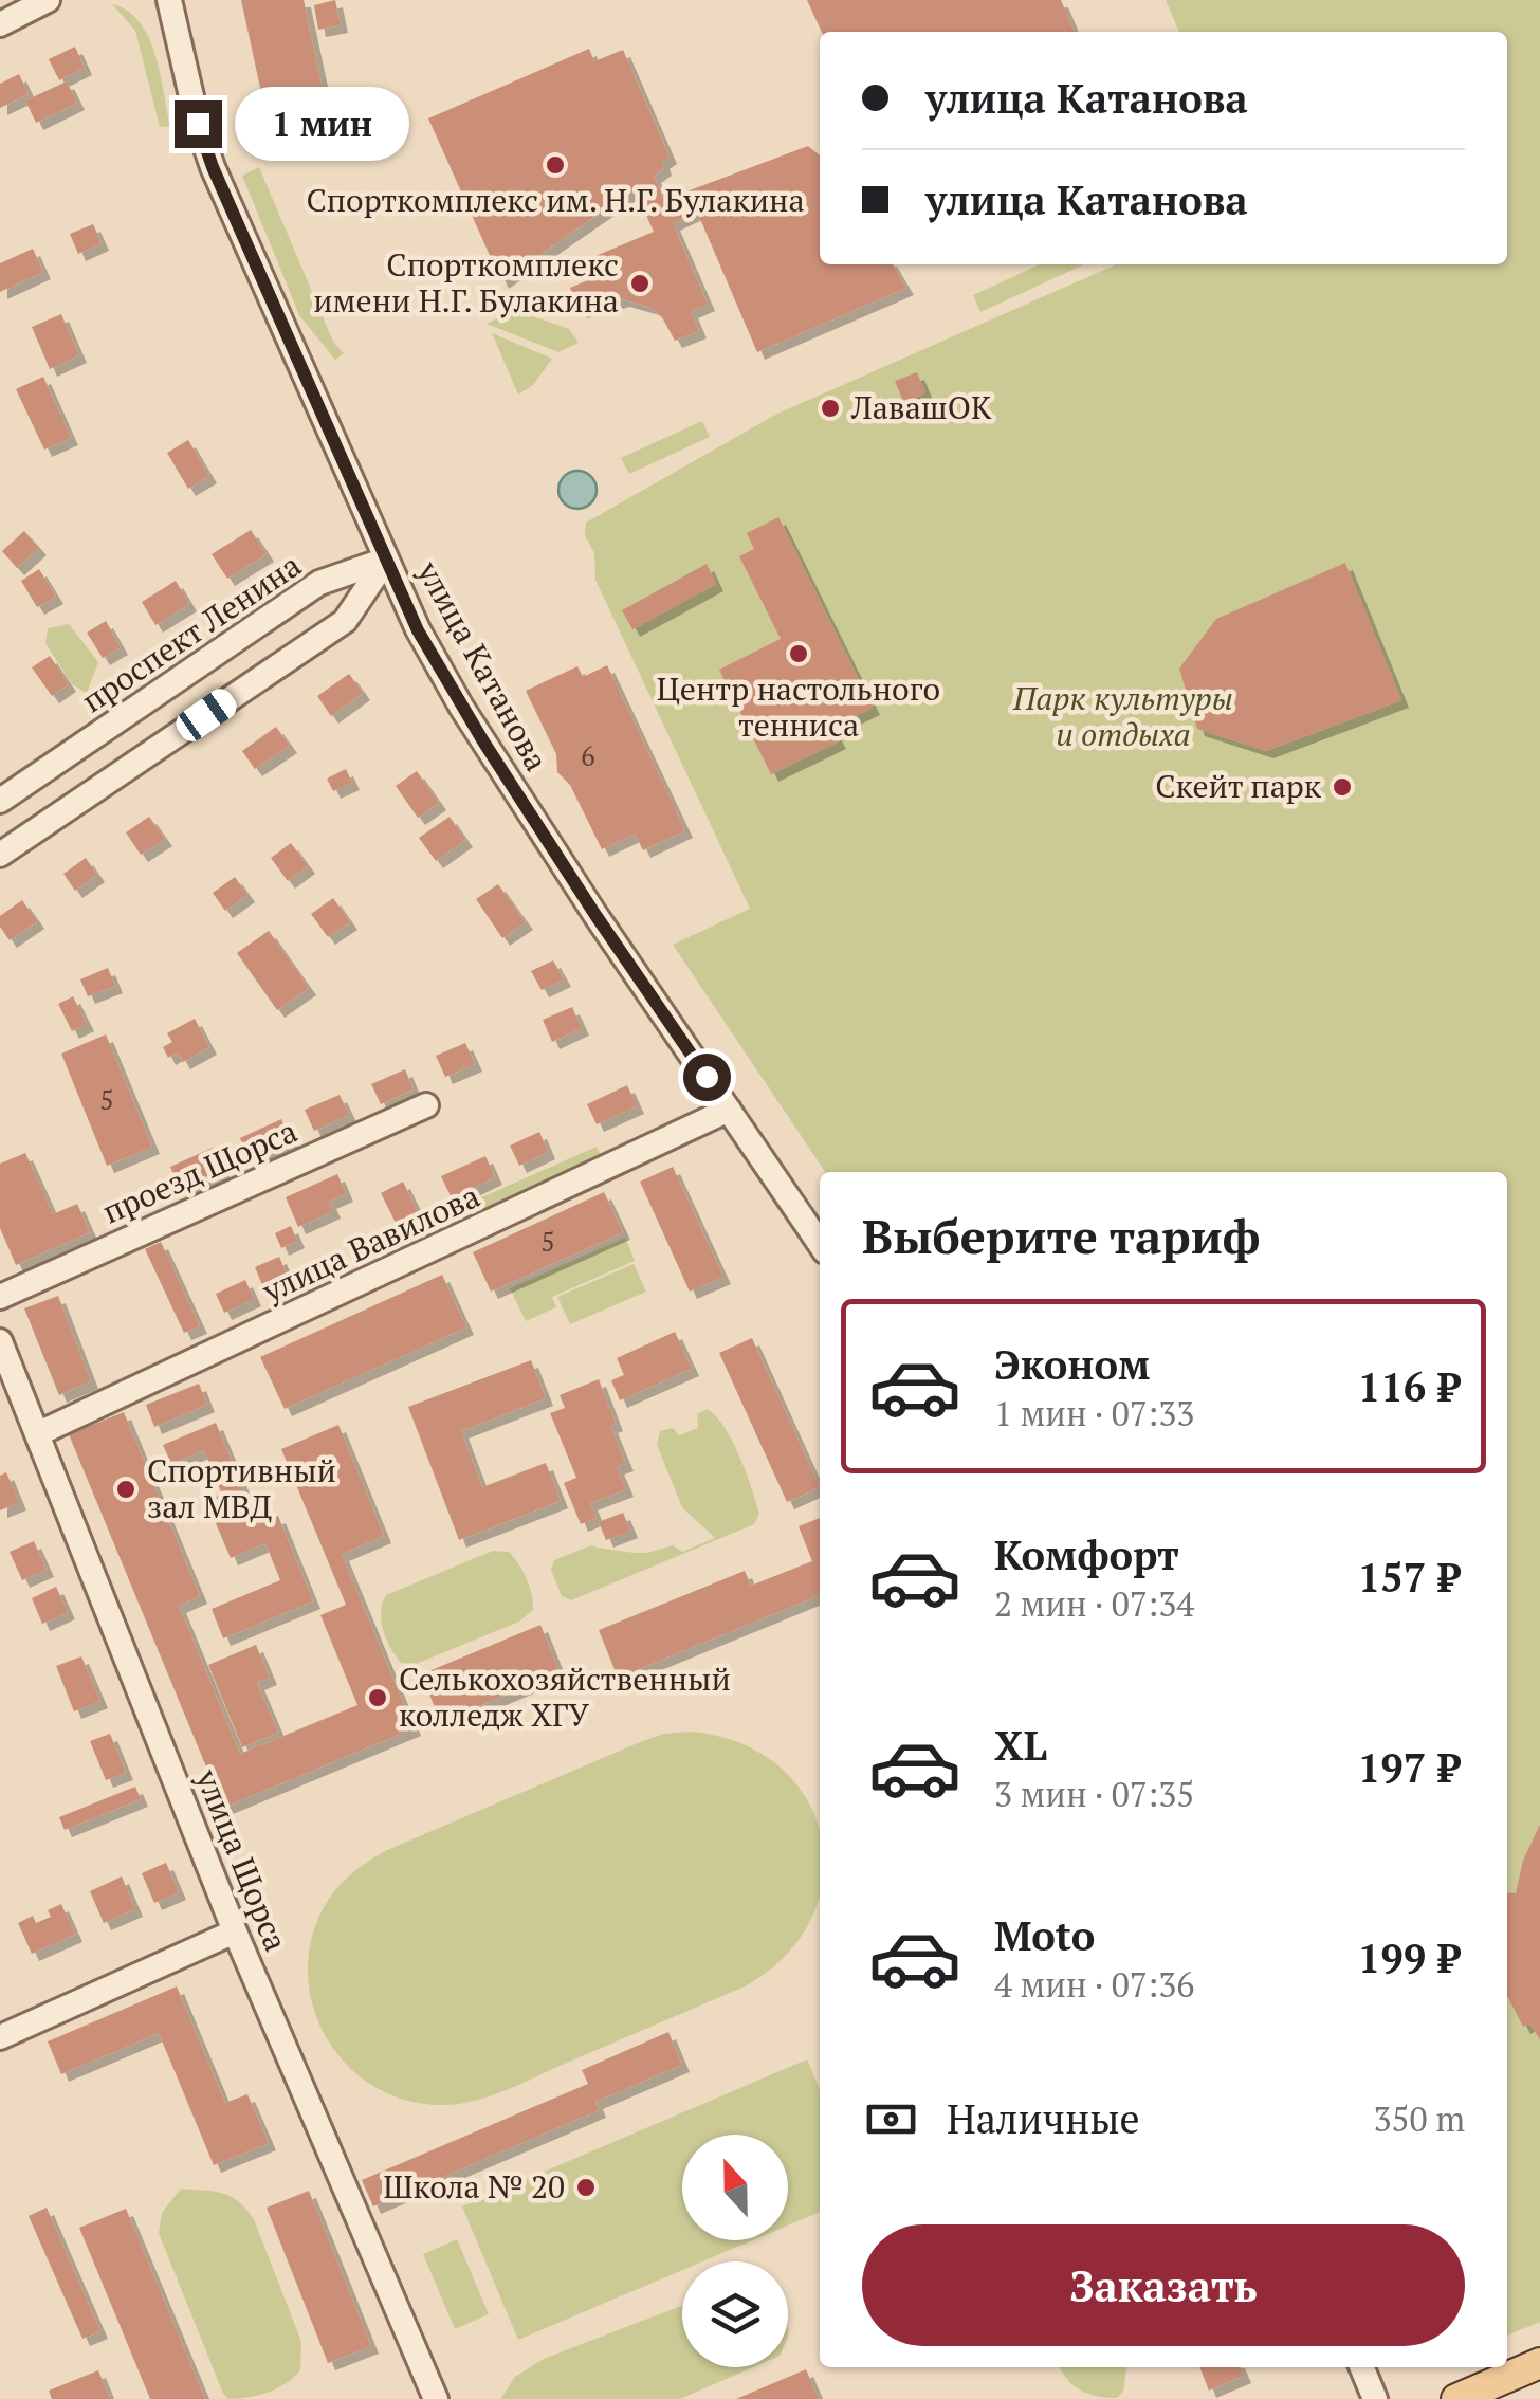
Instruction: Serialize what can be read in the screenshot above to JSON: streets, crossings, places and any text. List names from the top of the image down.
{
  "streets": {
    "street": [
      "проспект Ленина",
      "улица Катанова",
      "проезд Щорса",
      "улица Вавилова",
      "улица Щорса"
    ]
  },
  "crossings": [
    ["проспект Ленина", "улица Катанова"],
    ["улица Катанова", "улица Вавилова"],
    ["улица Вавилова", "улица Щорса"]
  ],
  "parks": ["Парк культуры и отдыха"],
  "places": [
    "Спорткомплекс им. Н.Г. Булакина",
    "Спорткомплекс имени Н.Г. Булакина",
    "ЛавашOK",
    "Центр настольного тенниса",
    "Скейт парк",
    "Спортивный зал МВД",
    "Селькохозяйственный колледж ХГУ",
    "Школа № 20"
  ],
  "house_numbers": ["6", "5", "5"],
  "north": "top",
  "page": {
    "banner": ["улица Катанова", "улица Катанова"],
    "bubble": "1 мин",
    "heading": "Выберите тариф",
    "list": [
      {
        "name": "Эконом",
        "note": "1 мин · 07:33",
        "value": "116 ₽"
      },
      {
        "name": "Комфорт",
        "note": "2 мин · 07:34",
        "value": "157 ₽"
      },
      {
        "name": "XL",
        "note": "3 мин · 07:35",
        "value": "197 ₽"
      },
      {
        "name": "Moto",
        "note": "4 мин · 07:36",
        "value": "199 ₽"
      }
    ],
    "pay": ["Наличные", "350 m"],
    "buttons": "Заказать"
  }
}
